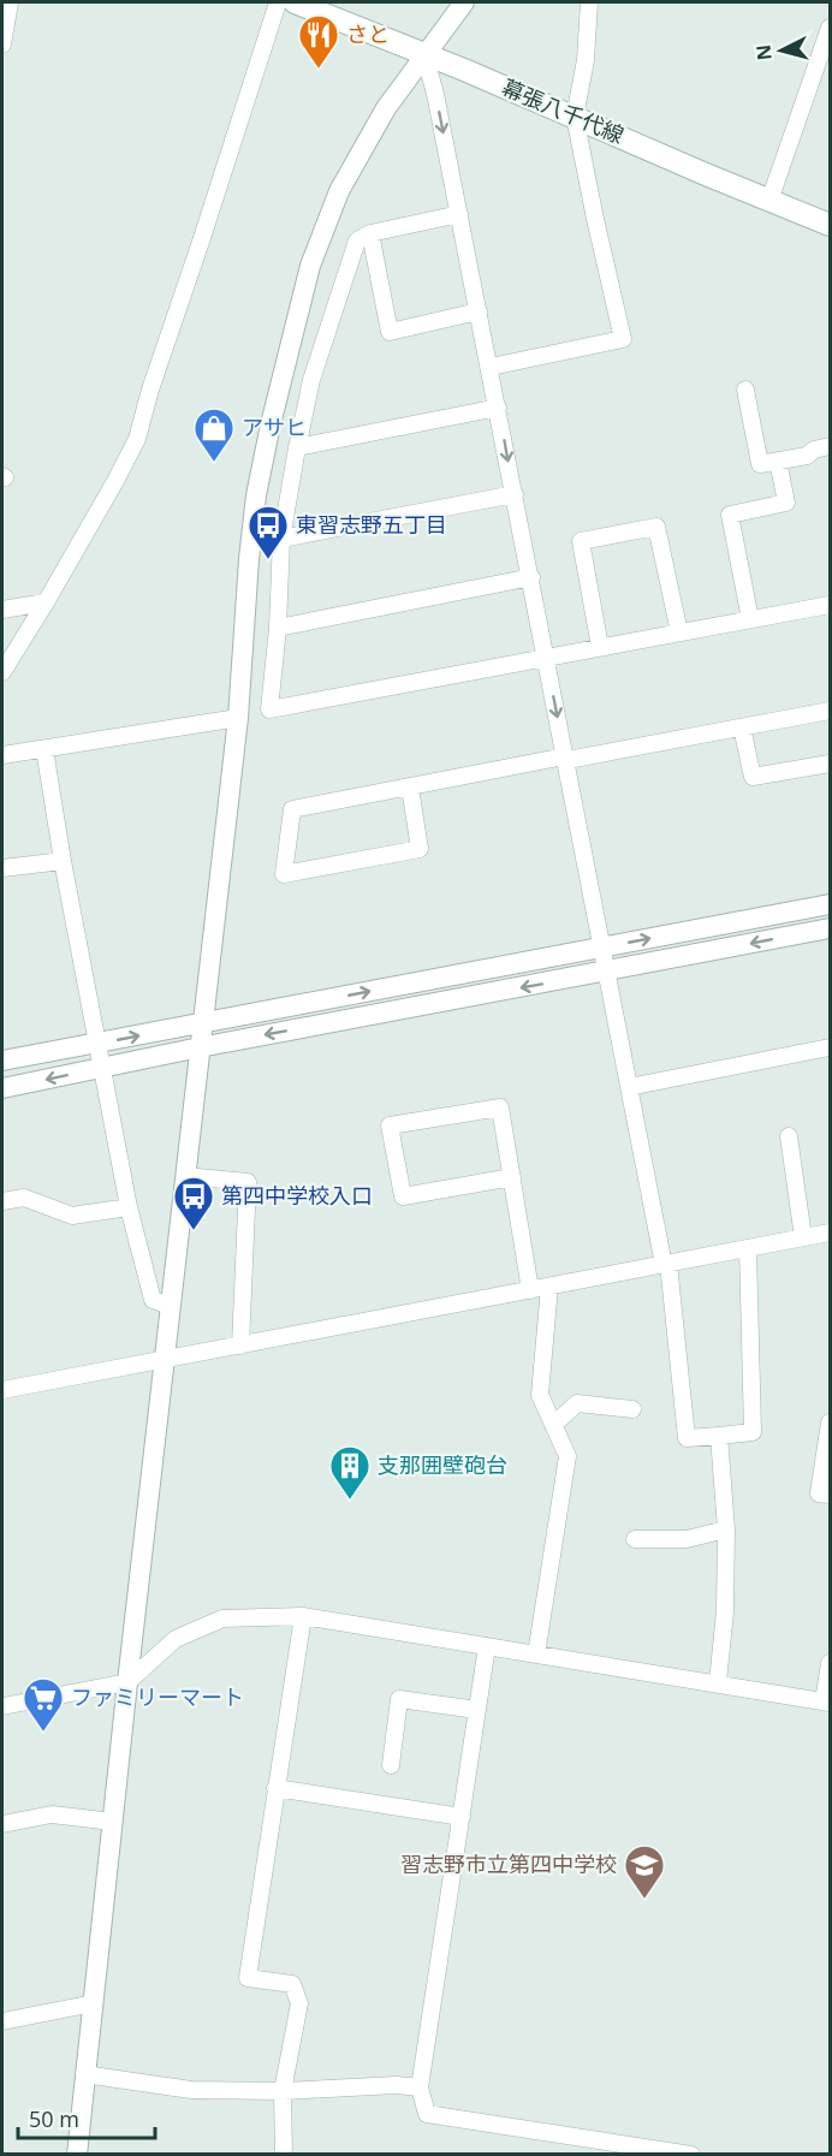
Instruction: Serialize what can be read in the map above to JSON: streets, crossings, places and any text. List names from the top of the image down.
{
  "streets": {
    "main road": ["幕張八千代線"]
  },
  "places": {
    "restaurant": ["さと"],
    "shop": ["アサヒ"],
    "bus stop": ["東習志野五丁目", "第四中学校入口"],
    "building": ["支那囲壁砲台"],
    "supermarket": ["ファミリーマート"],
    "school or university": ["習志野市立第四中学校"]
  },
  "scale_bar": "50 m",
  "north": "left"
}
